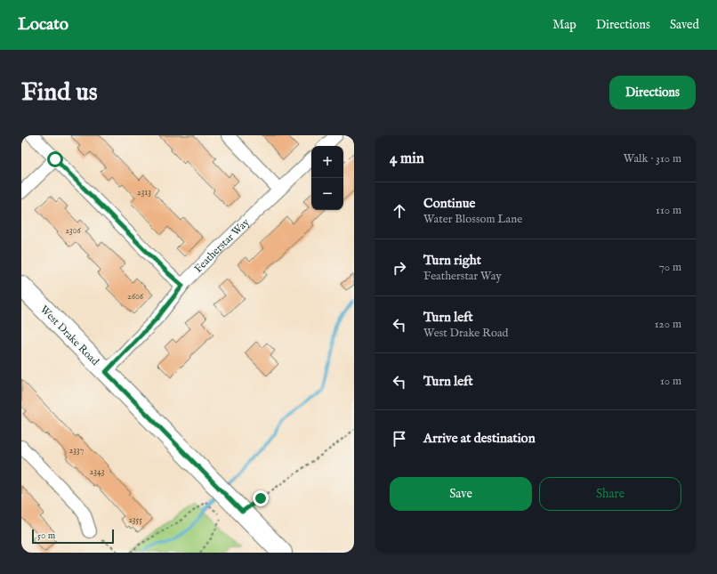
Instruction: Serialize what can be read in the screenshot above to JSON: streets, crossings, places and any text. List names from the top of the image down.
{
  "streets": {
    "main road": ["West Drake Road"],
    "street": ["Featherstar Way"]
  },
  "crossings": [
    ["Featherstar Way", "West Drake Road"]
  ],
  "house_numbers": [
    "2313",
    "2306",
    "2606",
    "2337",
    "2343",
    "2355"
  ],
  "scale_bar": "50 m",
  "page": {
    "header": "Locato",
    "nav": ["Map", "Directions", "Saved"],
    "buttons": [
      "Directions",
      ["Save", "Share"]
    ],
    "title": "Find us",
    "heading": ["4 min", "Walk · 310 m"],
    "map_buttons": ["+", "−"],
    "list": [
      ["Continue", "Water Blossom Lane", "110 m"],
      ["Turn right", "Featherstar Way", "70 m"],
      ["Turn left", "West Drake Road", "120 m"],
      ["Turn left", "10 m"],
      "Arrive at destination"
    ],
    "scale": "50 m"
  }
}
